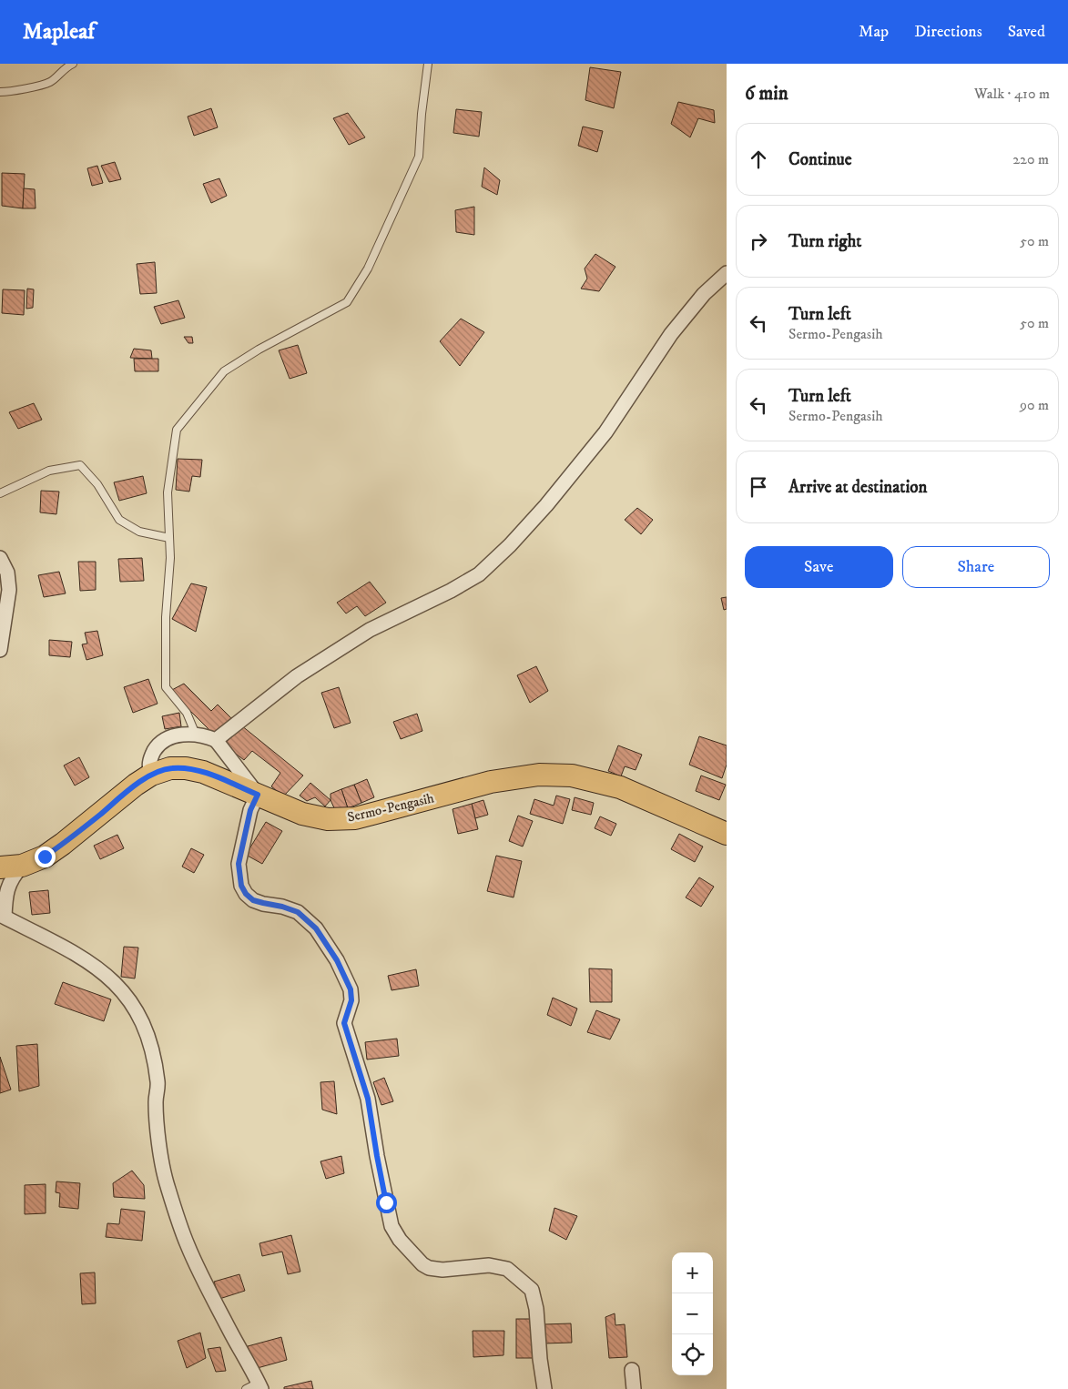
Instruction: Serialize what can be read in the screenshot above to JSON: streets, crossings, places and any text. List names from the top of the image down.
{
  "streets": {
    "main road": ["Sermo-Pengasih"]
  },
  "page": {
    "header": "Mapleaf",
    "nav": ["Map", "Directions", "Saved"],
    "heading": ["6 min", "Walk · 410 m"],
    "list": [
      ["Continue", "220 m"],
      ["Turn right", "50 m"],
      ["Turn left", "Sermo-Pengasih", "50 m"],
      ["Turn left", "Sermo-Pengasih", "90 m"],
      "Arrive at destination"
    ],
    "buttons": ["Save", "Share"],
    "map_buttons": ["+", "−"]
  }
}
